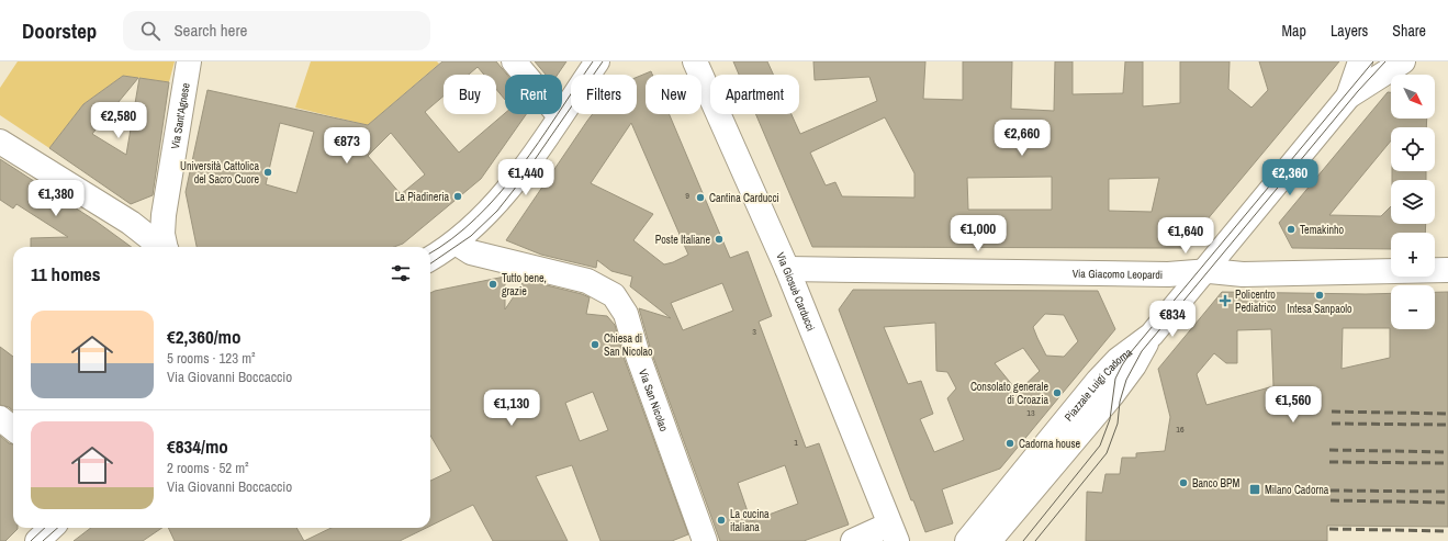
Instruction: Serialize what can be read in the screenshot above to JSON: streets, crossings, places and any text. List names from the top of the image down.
{
  "streets": {
    "street": [
      "Via Sant'Agnese",
      "Via Giacomo Leopardi",
      "Via Giosuè Carducci",
      "Piazzale Luigi Cadorna",
      "Via San Nicolao"
    ]
  },
  "crossings": [
    ["Via Giacomo Leopardi", "Via Giosuè Carducci"]
  ],
  "places": {
    "other": [
      "Università Cattolica del Sacro Cuore",
      "La Piadineria",
      "Cantina Carducci",
      "Temakinho",
      "Poste Italiane",
      "Tutto bene, grazie",
      "Intesa Sanpaolo",
      "Chiesa di San Nicolao",
      "Consolato generale di Croazia",
      "Cadorna house",
      "Banco BPM",
      "La cucina italiana"
    ],
    "health": ["Policentro Pediatrico"],
    "transit": ["Milano Cadorna"]
  },
  "house_numbers": [
    "9",
    "3",
    "13",
    "16",
    "1"
  ],
  "north": "bottom right",
  "page": {
    "header": "Doorstep",
    "search": "Search here",
    "nav": ["Map", "Layers", "Share"],
    "map_buttons": ["+", "−"],
    "chip": [
      "Buy",
      "Rent",
      "Filters",
      "New",
      "Apartment"
    ],
    "price": [
      "€2,580",
      "€2,660",
      "€873",
      "€1,440",
      "€2,360",
      "€1,380",
      "€1,000",
      "€1,640",
      "€834",
      "€1,560",
      "€1,130"
    ],
    "heading": "11 homes",
    "list": [
      {
        "name": "€2,360/mo",
        "note": "5 rooms · 123 m² · Via Giovanni Boccaccio"
      },
      {
        "name": "€834/mo",
        "note": "2 rooms · 52 m² · Via Giovanni Boccaccio"
      }
    ]
  }
}
